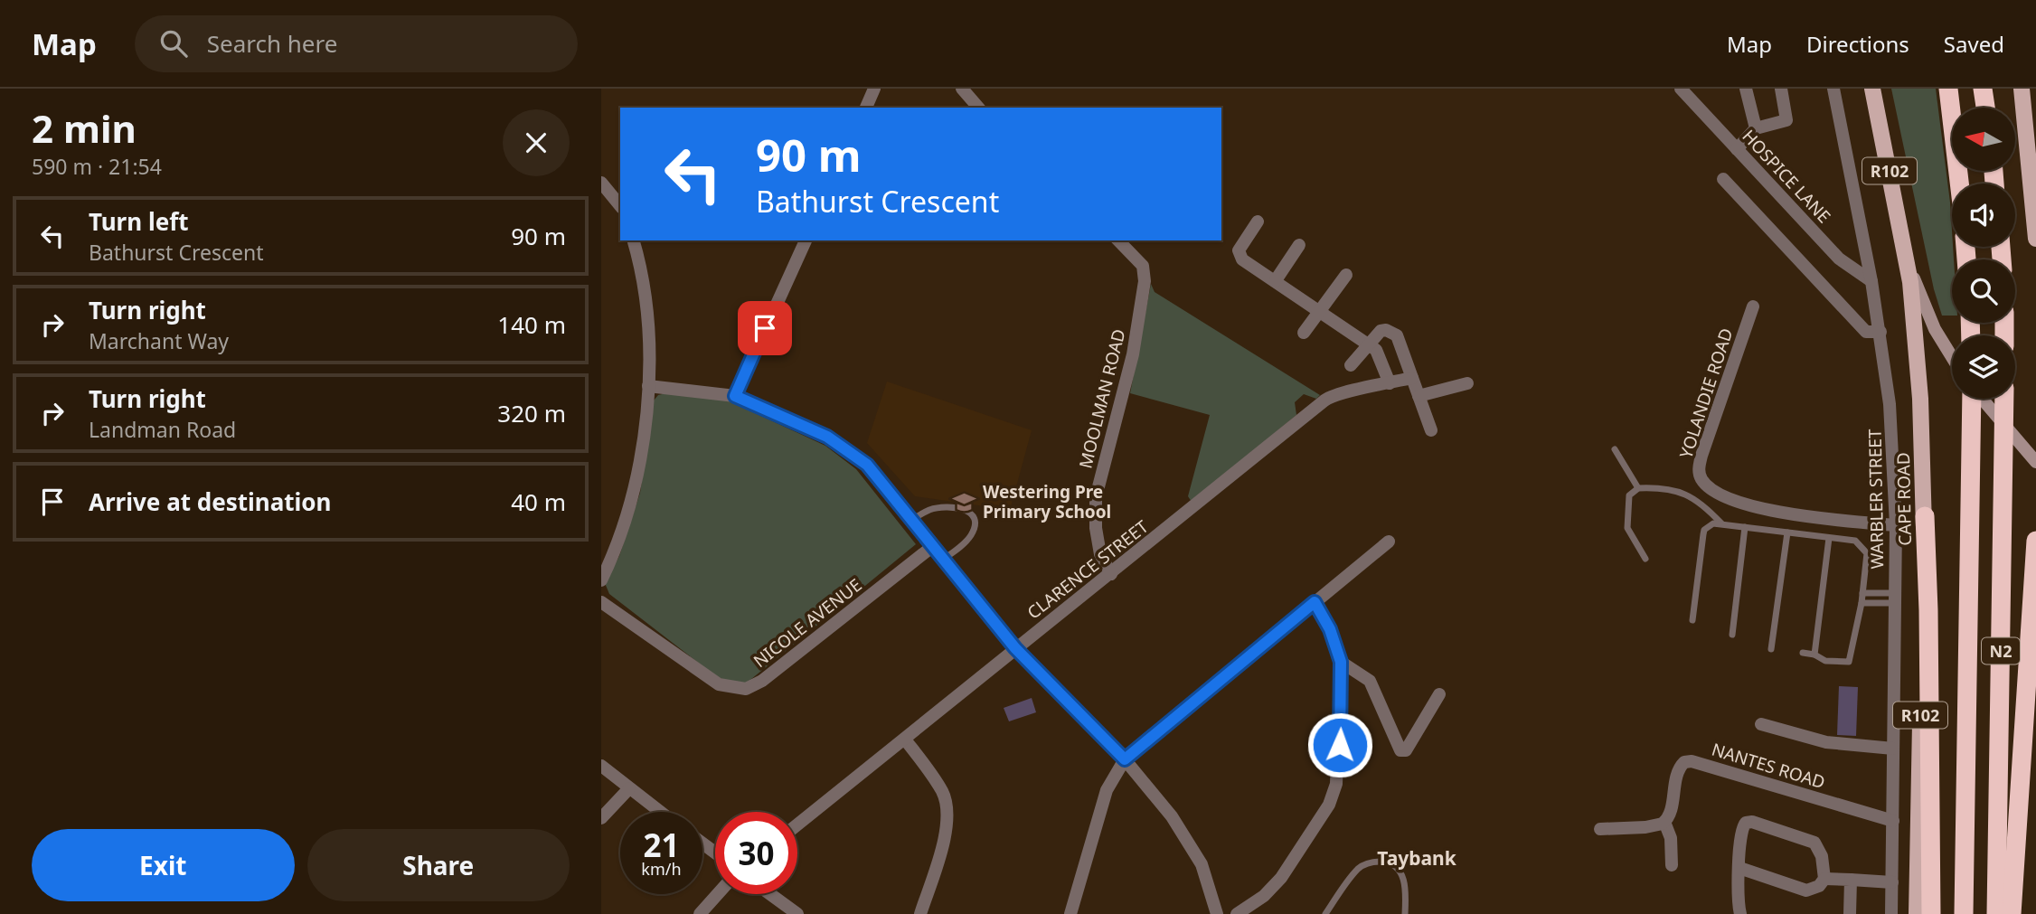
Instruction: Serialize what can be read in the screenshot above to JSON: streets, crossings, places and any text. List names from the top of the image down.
{
  "streets": {
    "highway": ["N2"],
    "main road": ["R102", "CAPE ROAD"],
    "street": [
      "HOSPICE LANE",
      "YOLANDIE ROAD",
      "MOOLMAN ROAD",
      "WARBLER STREET",
      "CLARENCE STREET",
      "NICOLE AVENUE",
      "NANTES ROAD"
    ]
  },
  "crossings": [
    ["HOSPICE LANE", "WARBLER STREET"],
    ["YOLANDIE ROAD", "WARBLER STREET"],
    ["MOOLMAN ROAD", "CLARENCE STREET"],
    ["WARBLER STREET", "NANTES ROAD"]
  ],
  "districts": ["Taybank"],
  "places": {
    "school or university": ["Westering Pre Primary School"]
  },
  "north": "left",
  "page": {
    "header": "Map",
    "search": "Search here",
    "nav": ["Map", "Directions", "Saved"],
    "heading": ["2 min", "590 m · 21:54"],
    "turn": ["90 m", "Bathurst Crescent"],
    "list": [
      {
        "name": "Turn left",
        "note": "Bathurst Crescent",
        "value": "90 m"
      },
      {
        "name": "Turn right",
        "note": "Marchant Way",
        "value": "140 m"
      },
      {
        "name": "Turn right",
        "note": "Landman Road",
        "value": "320 m"
      },
      {
        "name": "Arrive at destination",
        "value": "40 m"
      }
    ],
    "speed": "21 km/h",
    "limit": "30",
    "buttons": ["Exit", "Share"]
  }
}
